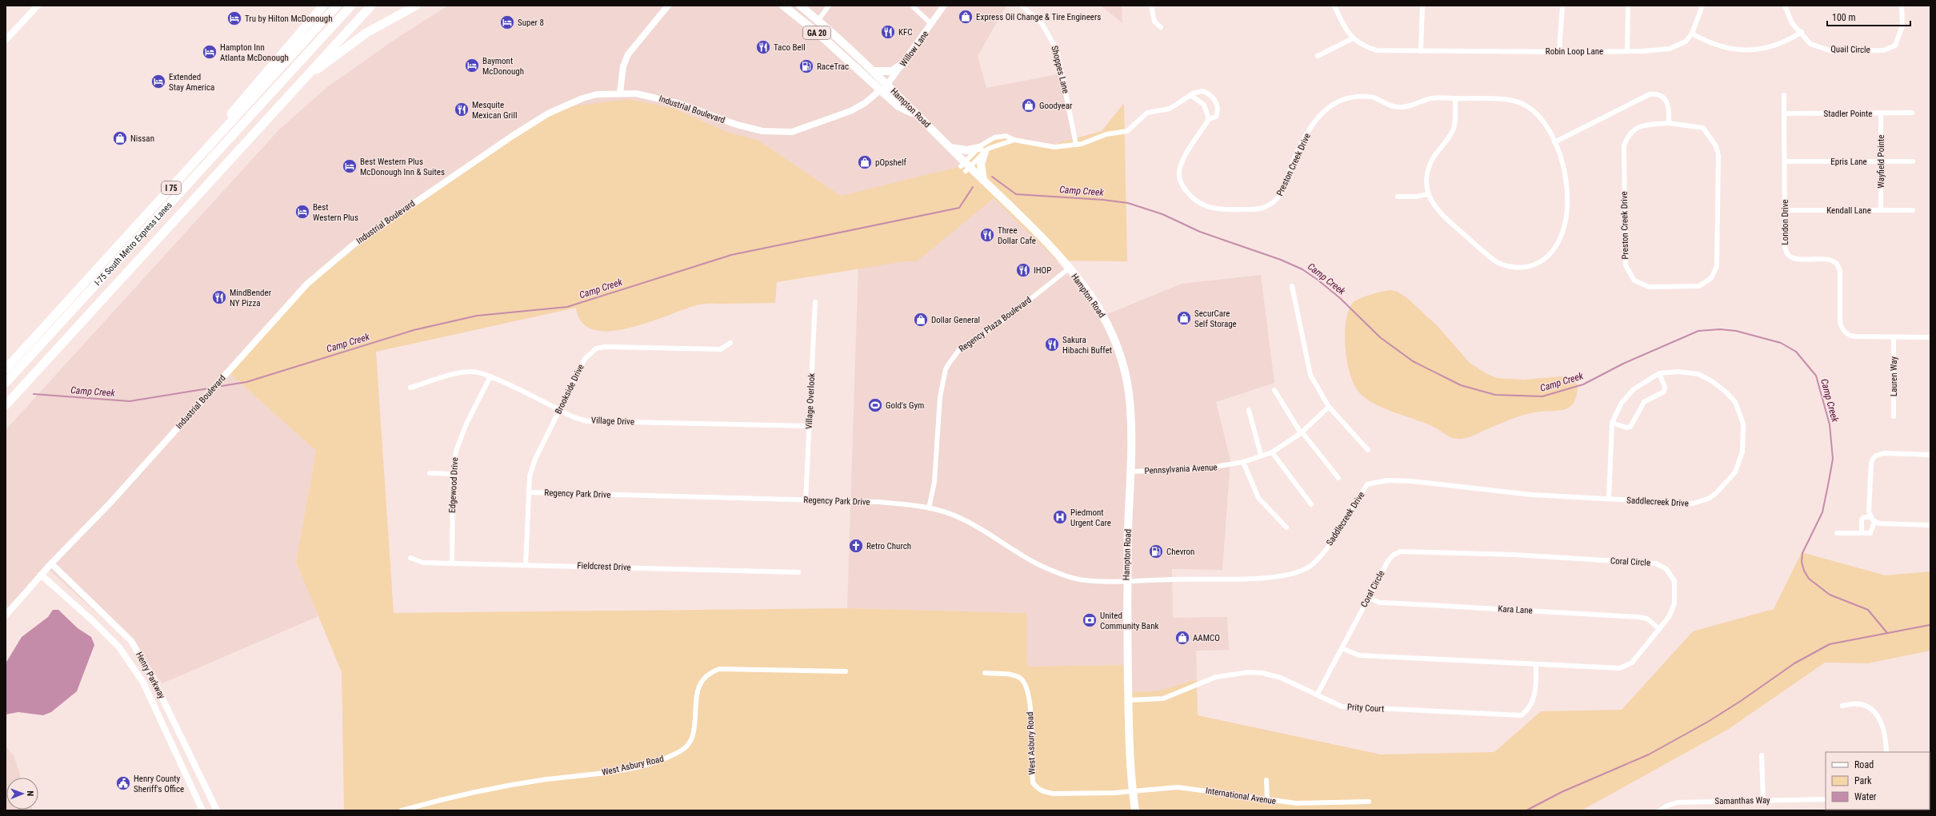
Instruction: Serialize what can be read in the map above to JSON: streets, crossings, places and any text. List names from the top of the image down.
{
  "streets": {
    "highway": ["I 75", "I-75 South Metro Express Lanes"],
    "main road": ["GA 20", "Hampton Road"],
    "street": [
      "Willow Lane",
      "Quail Circle",
      "Robin Loop Lane",
      "Shoppes Lane",
      "Industrial Boulevard",
      "Stadler Pointe",
      "Epris Lane",
      "Wayfield Pointe",
      "Preston Creek Drive",
      "Kendall Lane",
      "London Drive",
      "Regency Plaza Boulevard",
      "Lauren Way",
      "Brookside Drive",
      "Village Overlook",
      "Village Drive",
      "Pennsylvania Avenue",
      "Edgewood Drive",
      "Regency Park Drive",
      "Saddlecreek Drive",
      "Coral Circle",
      "Fieldcrest Drive",
      "Kara Lane",
      "Henry Parkway",
      "Prity Court",
      "West Asbury Road",
      "International Avenue",
      "Samanthas Way"
    ]
  },
  "crossings": [
    ["Willow Lane", "Hampton Road"],
    ["Willow Lane", "Industrial Boulevard"],
    ["Shoppes Lane", "Preston Creek Drive"],
    ["Hampton Road", "Industrial Boulevard"],
    ["Hampton Road", "Preston Creek Drive"],
    ["Hampton Road", "Regency Plaza Boulevard"],
    ["Hampton Road", "Pennsylvania Avenue"],
    ["Hampton Road", "Regency Park Drive"],
    ["Hampton Road", "Saddlecreek Drive"],
    ["Hampton Road", "Prity Court"],
    ["Hampton Road", "West Asbury Road"],
    ["Hampton Road", "International Avenue"],
    ["Industrial Boulevard", "Henry Parkway"],
    ["Stadler Pointe", "Wayfield Pointe"],
    ["Stadler Pointe", "London Drive"],
    ["Epris Lane", "Wayfield Pointe"],
    ["Epris Lane", "London Drive"],
    ["Wayfield Pointe", "Kendall Lane"],
    ["Kendall Lane", "London Drive"],
    ["London Drive", "Lauren Way"],
    ["Regency Plaza Boulevard", "Regency Park Drive"],
    ["Brookside Drive", "Village Drive"],
    ["Brookside Drive", "Regency Park Drive"],
    ["Brookside Drive", "Fieldcrest Drive"],
    ["Village Overlook", "Village Drive"],
    ["Village Overlook", "Regency Park Drive"],
    ["Village Drive", "Edgewood Drive"],
    ["Edgewood Drive", "Fieldcrest Drive"],
    ["Regency Park Drive", "Saddlecreek Drive"],
    ["Coral Circle", "Kara Lane"],
    ["Coral Circle", "Prity Court"],
    ["West Asbury Road", "International Avenue"]
  ],
  "water": ["Camp Creek"],
  "places": {
    "shop": [
      "Express Oil Change & Tire Engineers",
      "Goodyear",
      "Nissan",
      "pOpshelf",
      "SecurCare Self Storage",
      "Dollar General",
      "AAMCO"
    ],
    "hotel": [
      "Tru by Hilton McDonough",
      "Super 8",
      "Hampton Inn Atlanta McDonough",
      "Baymont McDonough",
      "Extended Stay America",
      "Best Western Plus McDonough Inn & Suites",
      "Best Western Plus"
    ],
    "restaurant": [
      "KFC",
      "Taco Bell",
      "Mesquite Mexican Grill",
      "Three Dollar Cafe",
      "IHOP",
      "MindBender NY Pizza",
      "Sakura Hibachi Buffet"
    ],
    "fuel station": ["RaceTrac", "Chevron"],
    "sports": ["Gold's Gym"],
    "hospital": ["Piedmont Urgent Care"],
    "church": ["Retro Church"],
    "bank": ["United Community Bank"],
    "public building": ["Henry County Sheriff's Office"]
  },
  "legend": ["Road", "Park", "Water"],
  "scale_bar": "100 m",
  "north": "right"
}
